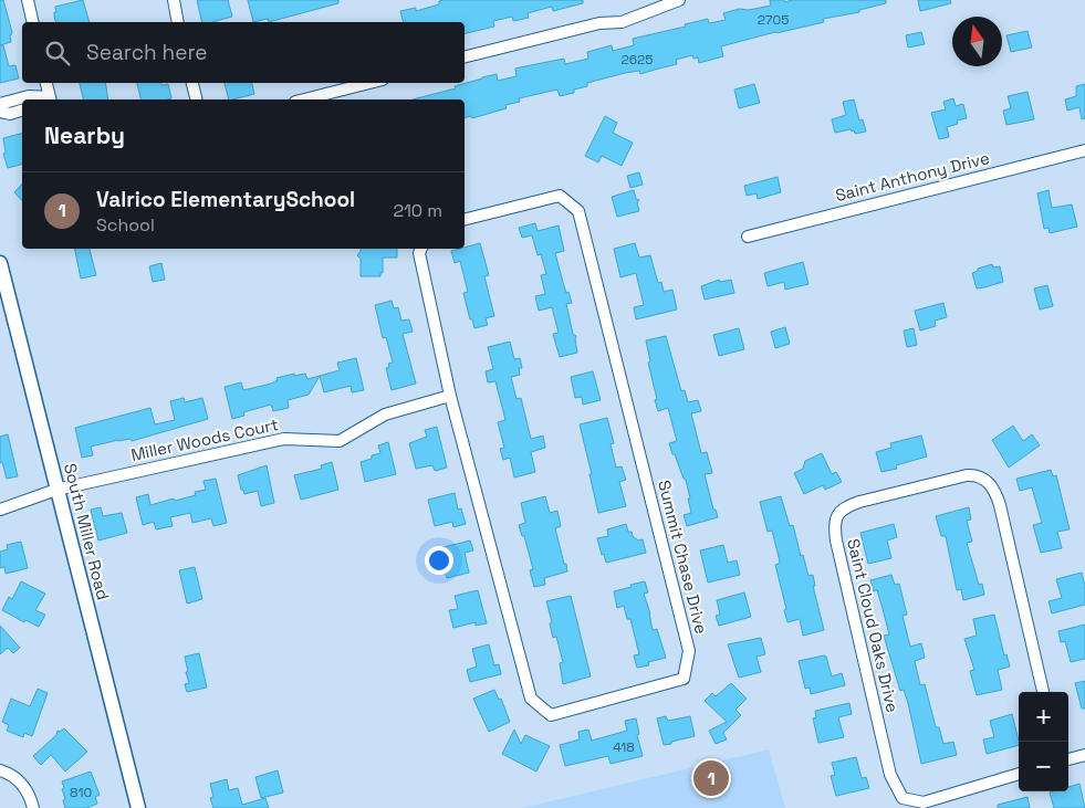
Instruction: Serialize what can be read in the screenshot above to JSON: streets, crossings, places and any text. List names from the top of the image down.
{
  "streets": {
    "street": [
      "Saint Anthony Drive",
      "Miller Woods Court",
      "South Miller Road",
      "Summit Chase Drive",
      "Saint Cloud Oaks Drive"
    ]
  },
  "crossings": [
    ["Miller Woods Court", "South Miller Road"],
    ["Miller Woods Court", "Summit Chase Drive"]
  ],
  "house_numbers": [
    "2705",
    "2625",
    "418",
    "810"
  ],
  "north": "top",
  "page": {
    "search": "Search here",
    "heading": "Nearby",
    "list": [
      {
        "mark": "1",
        "name": "Valrico ElementarySchool",
        "note": "School",
        "value": "210 m"
      }
    ],
    "map_buttons": ["+", "−"],
    "pins": "1"
  }
}
